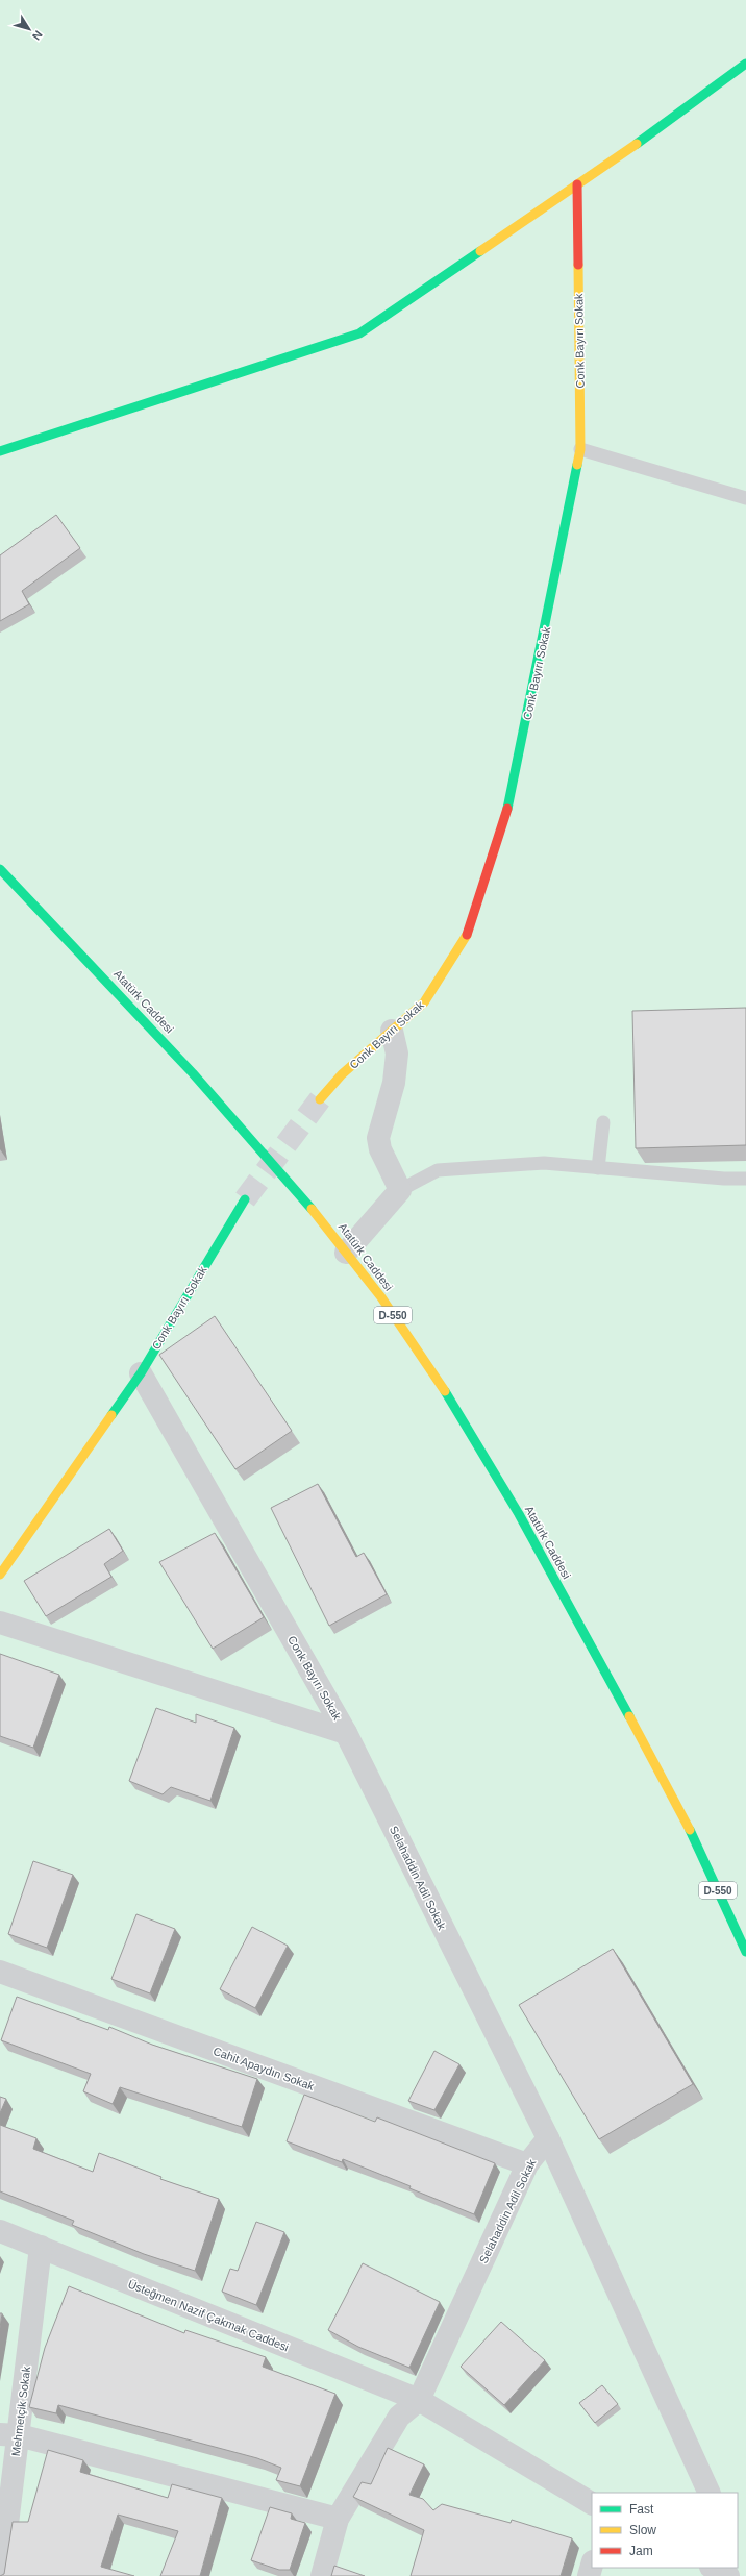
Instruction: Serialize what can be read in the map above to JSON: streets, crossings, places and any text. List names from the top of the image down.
{
  "streets": {
    "main road": ["Conk Bayırı Sokak", "Atatürk Caddesi", "D-550"],
    "street": [
      "Selahaddin Adil Sokak",
      "Cahit Apaydın Sokak",
      "Üsteğmen Nazif Çakmak Caddesi",
      "Mehmetçik Sokak"
    ]
  },
  "crossings": [
    ["Conk Bayırı Sokak", "Selahaddin Adil Sokak"],
    ["Atatürk Caddesi", "D-550"],
    ["Selahaddin Adil Sokak", "Cahit Apaydın Sokak"],
    ["Selahaddin Adil Sokak", "Üsteğmen Nazif Çakmak Caddesi"],
    ["Üsteğmen Nazif Çakmak Caddesi", "Mehmetçik Sokak"]
  ],
  "legend": ["Fast", "Slow", "Jam"],
  "north": "bottom right"
}
